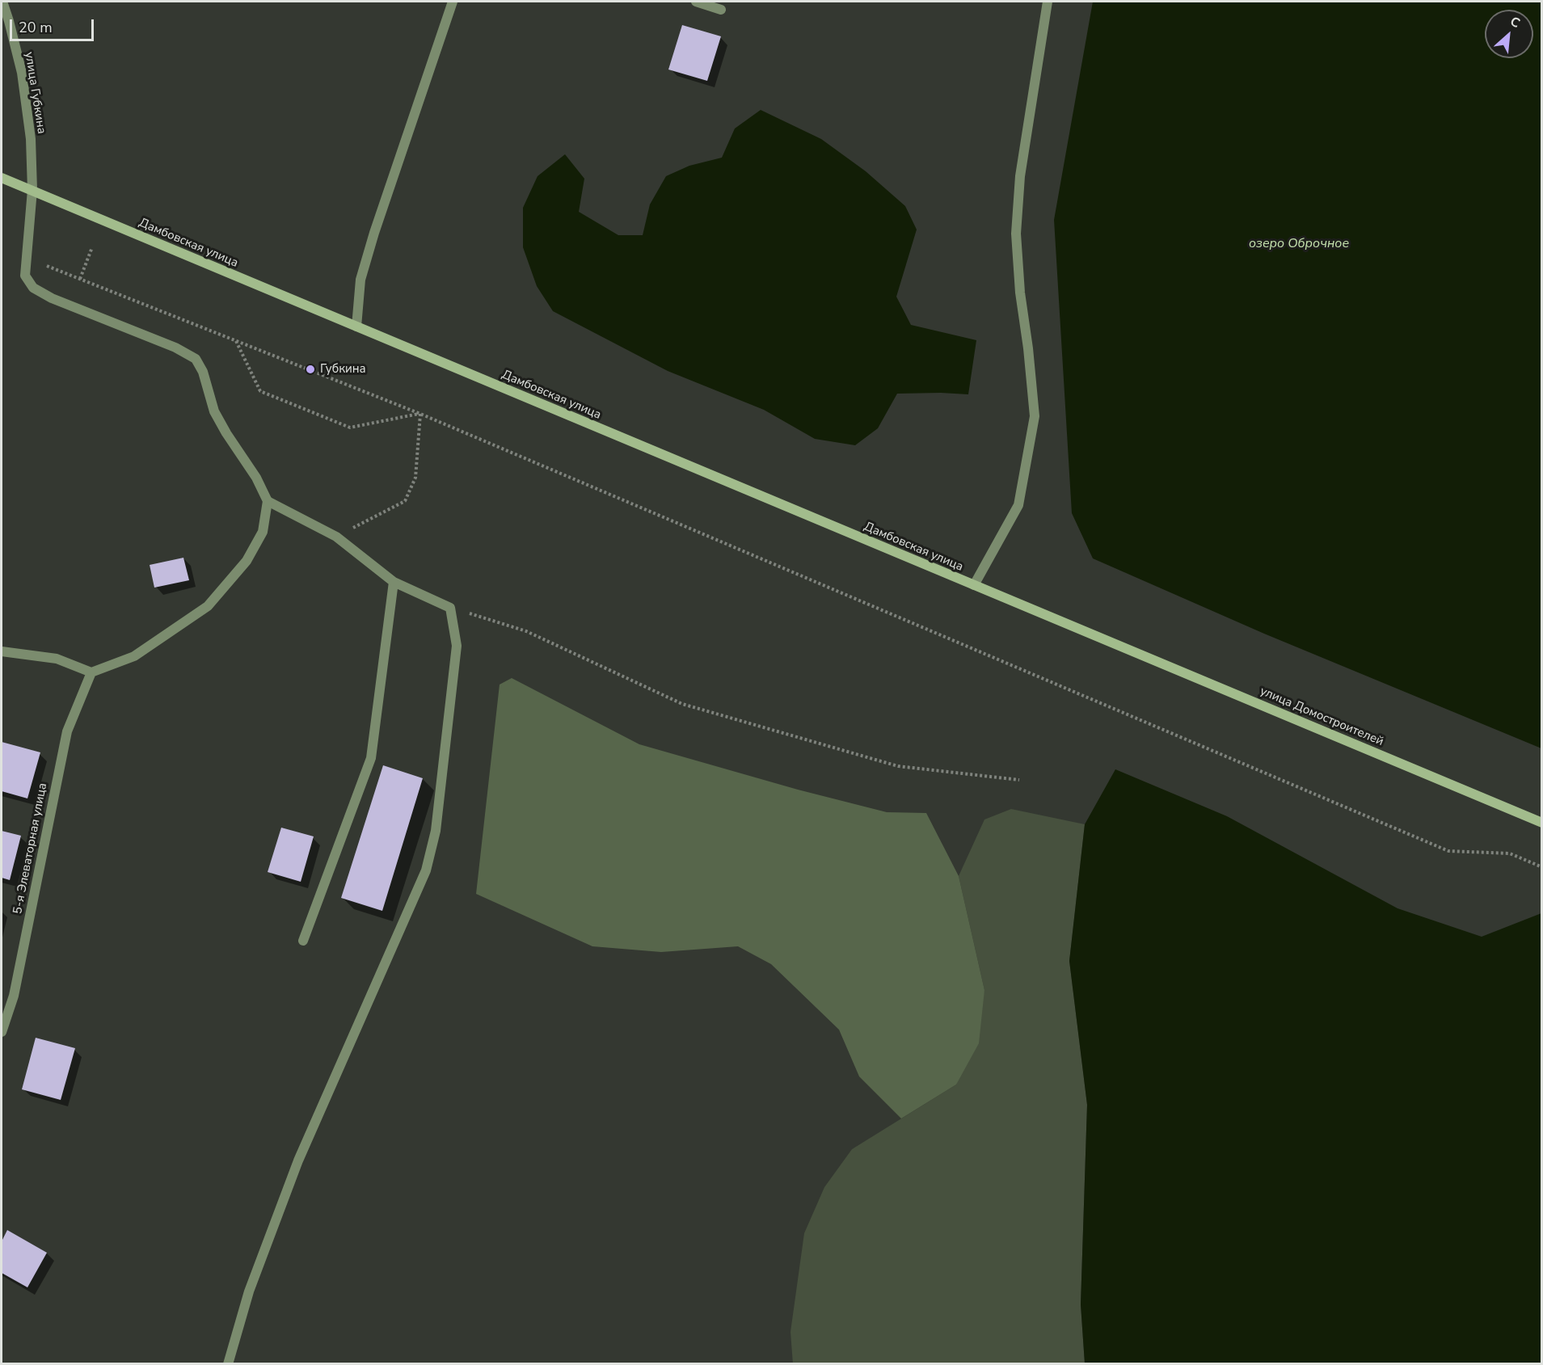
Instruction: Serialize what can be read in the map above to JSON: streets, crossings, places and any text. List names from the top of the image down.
{
  "streets": {
    "main road": ["Дамбовская улица", "улица Домостроителей"],
    "street": ["улица Губкина", "5-я Элеваторная улица"]
  },
  "crossings": [
    ["улица Губкина", "Дамбовская улица"],
    ["Дамбовская улица", "улица Домостроителей"]
  ],
  "water": ["озеро Оброчное"],
  "places": ["Губкина"],
  "scale_bar": "20 m",
  "north": "top right"
}
